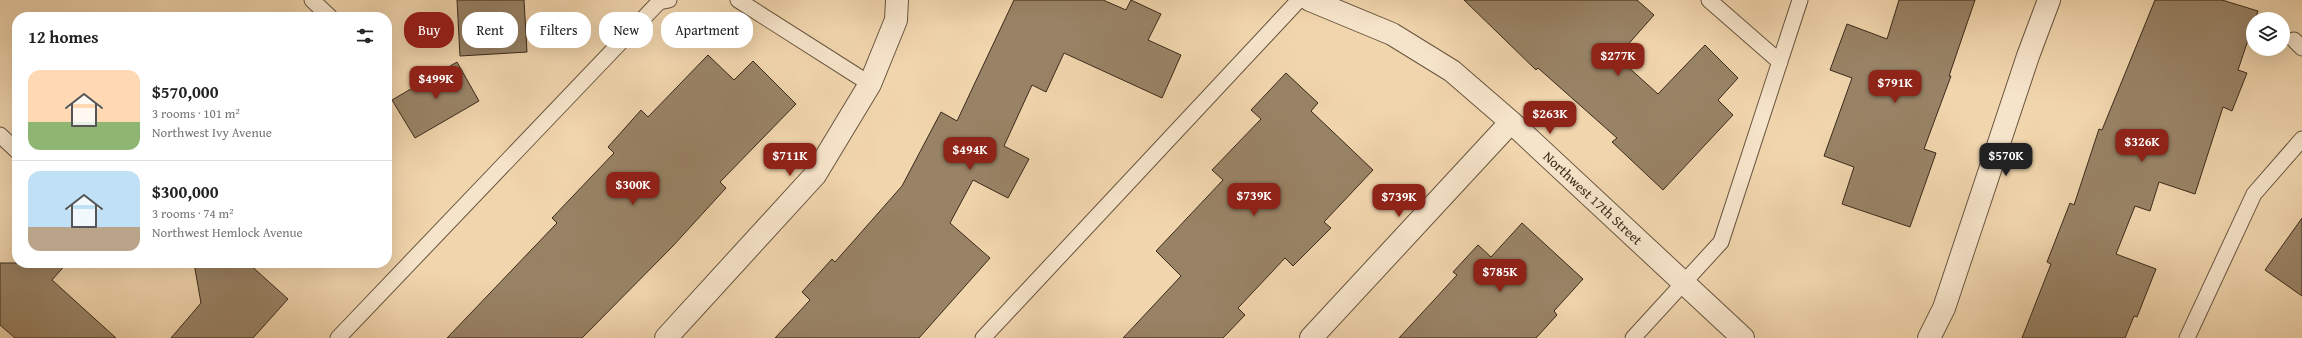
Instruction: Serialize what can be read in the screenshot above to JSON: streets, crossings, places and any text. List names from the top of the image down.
{
  "streets": {
    "street": ["Northwest 17th Street"]
  },
  "page": {
    "chip": [
      "Buy",
      "Rent",
      "Filters",
      "New",
      "Apartment"
    ],
    "heading": "12 homes",
    "price": [
      "$277K",
      "$499K",
      "$791K",
      "$263K",
      "$326K",
      "$494K",
      "$711K",
      "$570K",
      "$300K",
      "$739K",
      "$739K",
      "$785K"
    ],
    "list": [
      {
        "name": "$570,000",
        "note": "3 rooms · 101 m² · Northwest Ivy Avenue"
      },
      {
        "name": "$300,000",
        "note": "3 rooms · 74 m² · Northwest Hemlock Avenue"
      }
    ]
  }
}
